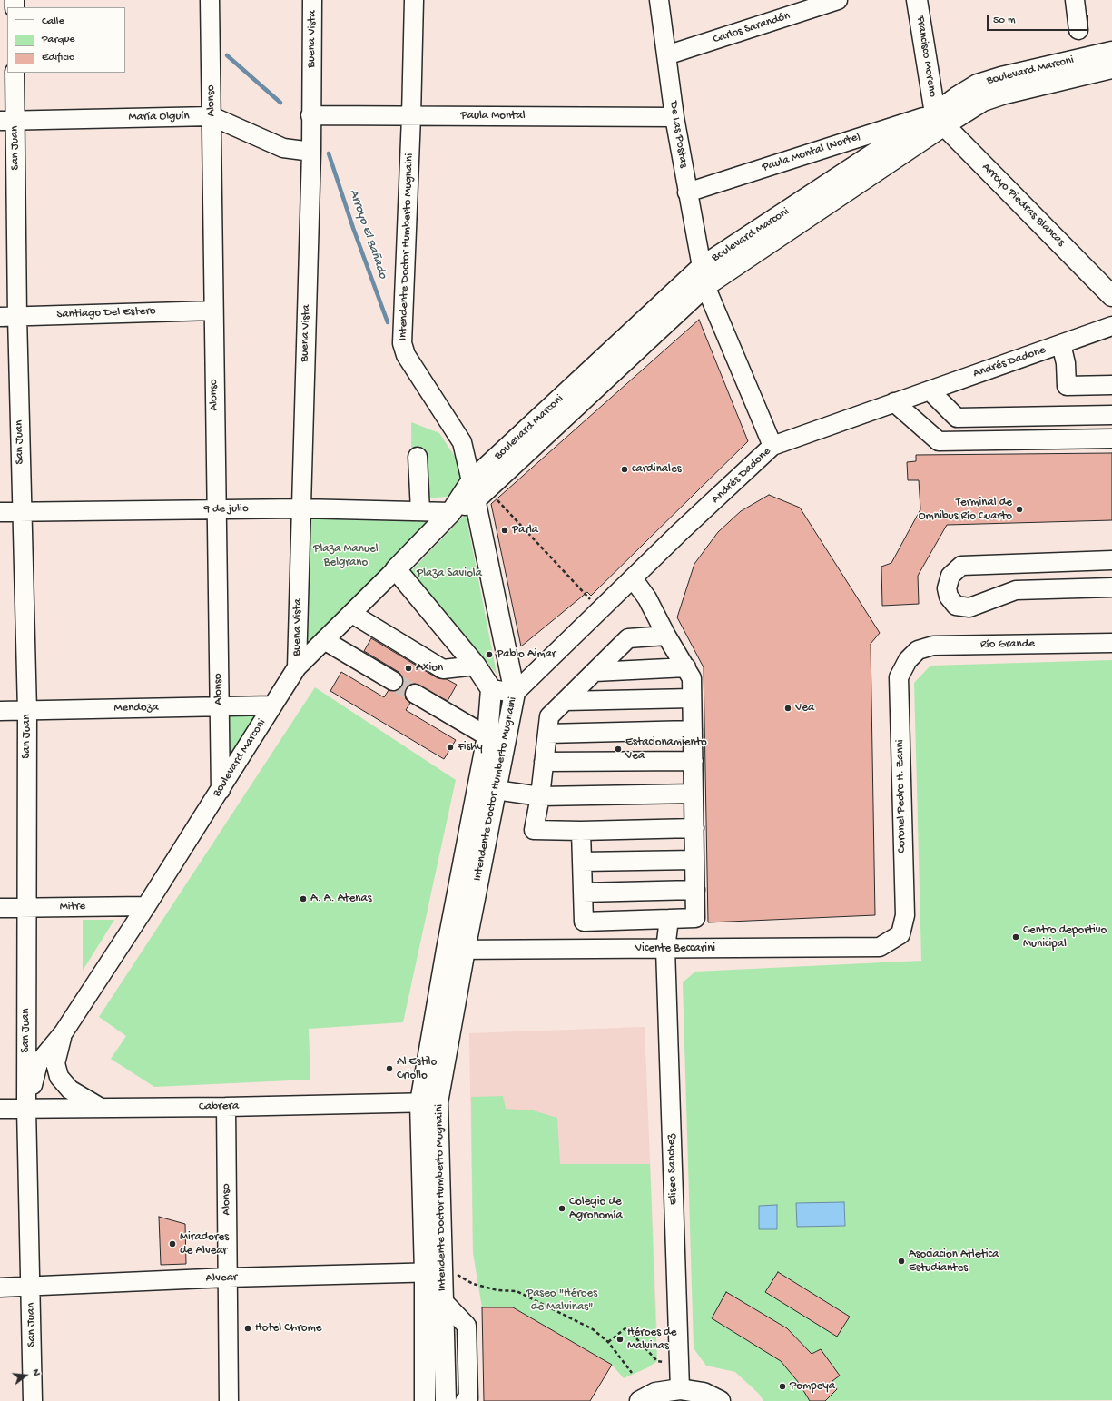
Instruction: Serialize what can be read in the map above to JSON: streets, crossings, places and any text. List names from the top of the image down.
{
  "streets": {
    "main road": [
      "Francisco Moreno",
      "Boulevard Marconi",
      "Arroyo Piedras Blancas",
      "Intendente Doctor Humberto Mugnaini"
    ],
    "street": [
      "Carlos Sarandón",
      "Buena Vista",
      "Alonso",
      "Paula Montal",
      "María Olguín",
      "De Las Postas",
      "San Juan",
      "Paula Montal (Norte)",
      "Santiago Del Estero",
      "Andrés Dadone",
      "9 de julio",
      "Río Grande",
      "Mendoza",
      "Coronel Pedro H. Zanni",
      "Mitre",
      "Vicente Beccarini",
      "Cabrera",
      "Eliseo Sanchez",
      "Alvear"
    ]
  },
  "crossings": [
    ["Carlos Sarandón", "De Las Postas"],
    ["Buena Vista", "Boulevard Marconi"],
    ["Buena Vista", "Paula Montal"],
    ["Buena Vista", "María Olguín"],
    ["Buena Vista", "9 de julio"],
    ["Francisco Moreno", "Boulevard Marconi"],
    ["Francisco Moreno", "Paula Montal (Norte)"],
    ["Francisco Moreno", "Arroyo Piedras Blancas"],
    ["Boulevard Marconi", "Alonso"],
    ["Boulevard Marconi", "De Las Postas"],
    ["Boulevard Marconi", "San Juan"],
    ["Boulevard Marconi", "Paula Montal (Norte)"],
    ["Boulevard Marconi", "Arroyo Piedras Blancas"],
    ["Boulevard Marconi", "Intendente Doctor Humberto Mugnaini"],
    ["Boulevard Marconi", "9 de julio"],
    ["Boulevard Marconi", "Mendoza"],
    ["Boulevard Marconi", "Mitre"],
    ["Boulevard Marconi", "Cabrera"],
    ["Alonso", "María Olguín"],
    ["Alonso", "Santiago Del Estero"],
    ["Alonso", "9 de julio"],
    ["Alonso", "Mendoza"],
    ["Alonso", "Cabrera"],
    ["Alonso", "Alvear"],
    ["Paula Montal", "De Las Postas"],
    ["Paula Montal", "Intendente Doctor Humberto Mugnaini"],
    ["María Olguín", "San Juan"],
    ["De Las Postas", "Paula Montal (Norte)"],
    ["De Las Postas", "Andrés Dadone"],
    ["San Juan", "Santiago Del Estero"],
    ["San Juan", "9 de julio"],
    ["San Juan", "Mendoza"],
    ["San Juan", "Mitre"],
    ["San Juan", "Cabrera"],
    ["San Juan", "Alvear"],
    ["Paula Montal (Norte)", "Arroyo Piedras Blancas"],
    ["Intendente Doctor Humberto Mugnaini", "Andrés Dadone"],
    ["Intendente Doctor Humberto Mugnaini", "Vicente Beccarini"],
    ["Intendente Doctor Humberto Mugnaini", "Cabrera"],
    ["Intendente Doctor Humberto Mugnaini", "Alvear"],
    ["Río Grande", "Coronel Pedro H. Zanni"],
    ["Coronel Pedro H. Zanni", "Vicente Beccarini"],
    ["Vicente Beccarini", "Eliseo Sanchez"]
  ],
  "water": ["Arroyo El Bañado"],
  "parks": ["Plaza Manuel Belgrano", "Plaza Saviola", "Paseo \"Héroes de Malvinas\""],
  "places": [
    "cardinales",
    "Terminal de Omnibus Río Cuarto",
    "Parla",
    "Pablo Aimar",
    "Axion",
    "Vea",
    "Fishy",
    "Estacionamiento Vea",
    "A. A. Atenas",
    "Centro deportivo Municipal",
    "Al Estilo Criollo",
    "Colegio de Agronomía",
    "Miradores de Alvear",
    "Asociacion Atletica Estudiantes",
    "Hotel Chrome",
    "Héroes de Malvinas",
    "Pompeya"
  ],
  "legend": ["Calle", "Parque", "Edificio"],
  "scale_bar": "50 m",
  "north": "right"
}
